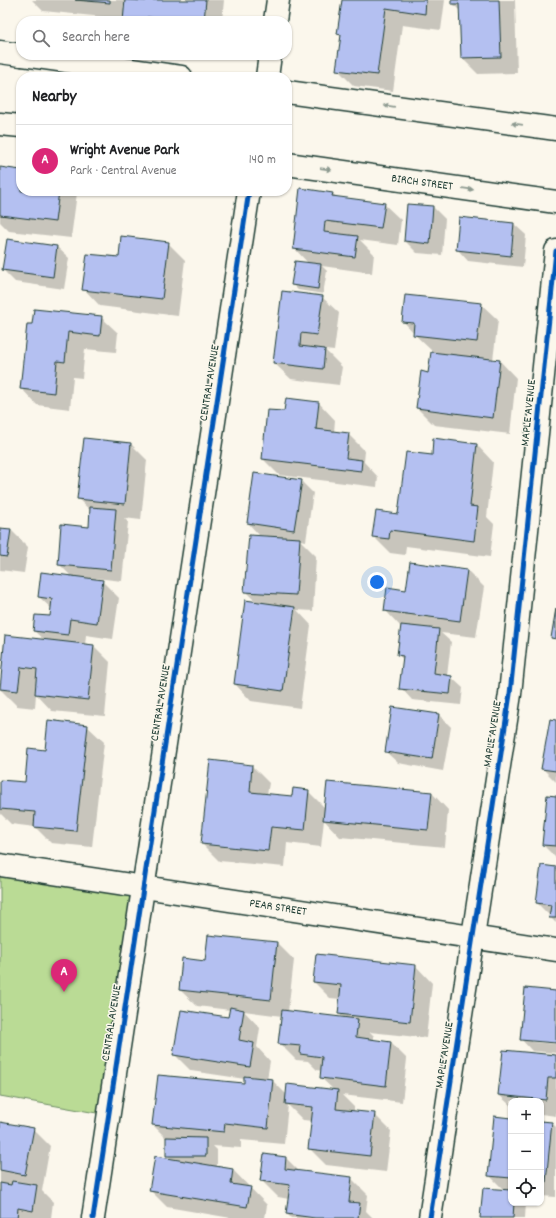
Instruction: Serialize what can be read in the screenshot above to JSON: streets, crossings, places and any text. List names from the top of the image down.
{
  "streets": {
    "street": [
      "BIRCH STREET",
      "CENTRAL AVENUE",
      "MAPLE AVENUE",
      "PEAR STREET"
    ]
  },
  "crossings": [
    ["CENTRAL AVENUE", "PEAR STREET"],
    ["MAPLE AVENUE", "PEAR STREET"]
  ],
  "page": {
    "search": "Search here",
    "heading": "Nearby",
    "list": [
      {
        "mark": "A",
        "name": "Wright Avenue Park",
        "note": "Park · Central Avenue",
        "value": "140 m"
      }
    ],
    "pins": "A",
    "map_buttons": ["+", "−"]
  }
}
